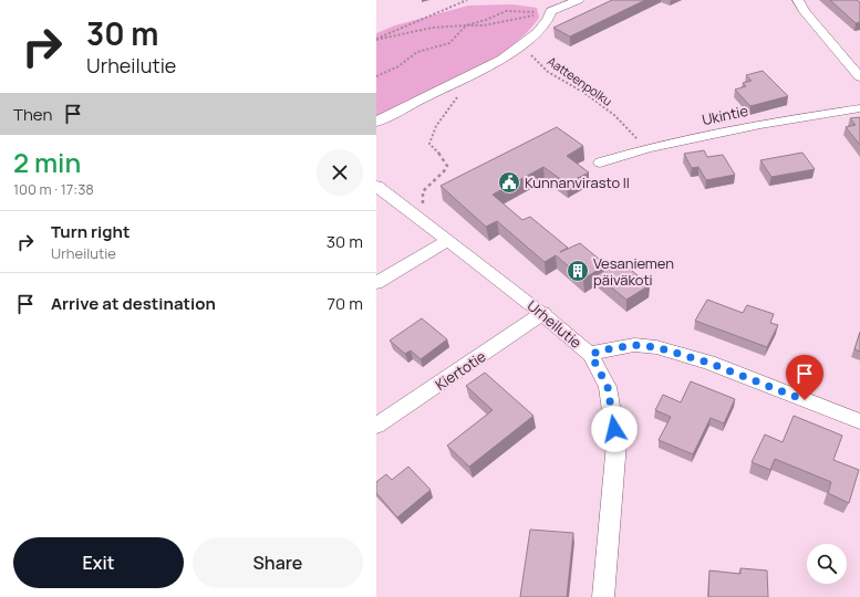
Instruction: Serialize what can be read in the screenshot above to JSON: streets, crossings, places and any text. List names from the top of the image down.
{
  "streets": {
    "street": ["Ukintie", "Urheilutie", "Kiertotie"],
    "path": ["Aatteenpolku"]
  },
  "crossings": [
    ["Aatteenpolku", "Ukintie"],
    ["Urheilutie", "Kiertotie"]
  ],
  "places": {
    "public building": ["Kunnanvirasto II"],
    "building": ["Vesaniemen päiväkoti"]
  },
  "page": {
    "turn": ["30 m", "Urheilutie"],
    "then": "Then",
    "heading": ["2 min", "100 m · 17:38"],
    "list": [
      {
        "name": "Turn right",
        "note": "Urheilutie",
        "value": "30 m"
      },
      {
        "name": "Arrive at destination",
        "value": "70 m"
      }
    ],
    "buttons": ["Exit", "Share"]
  }
}
